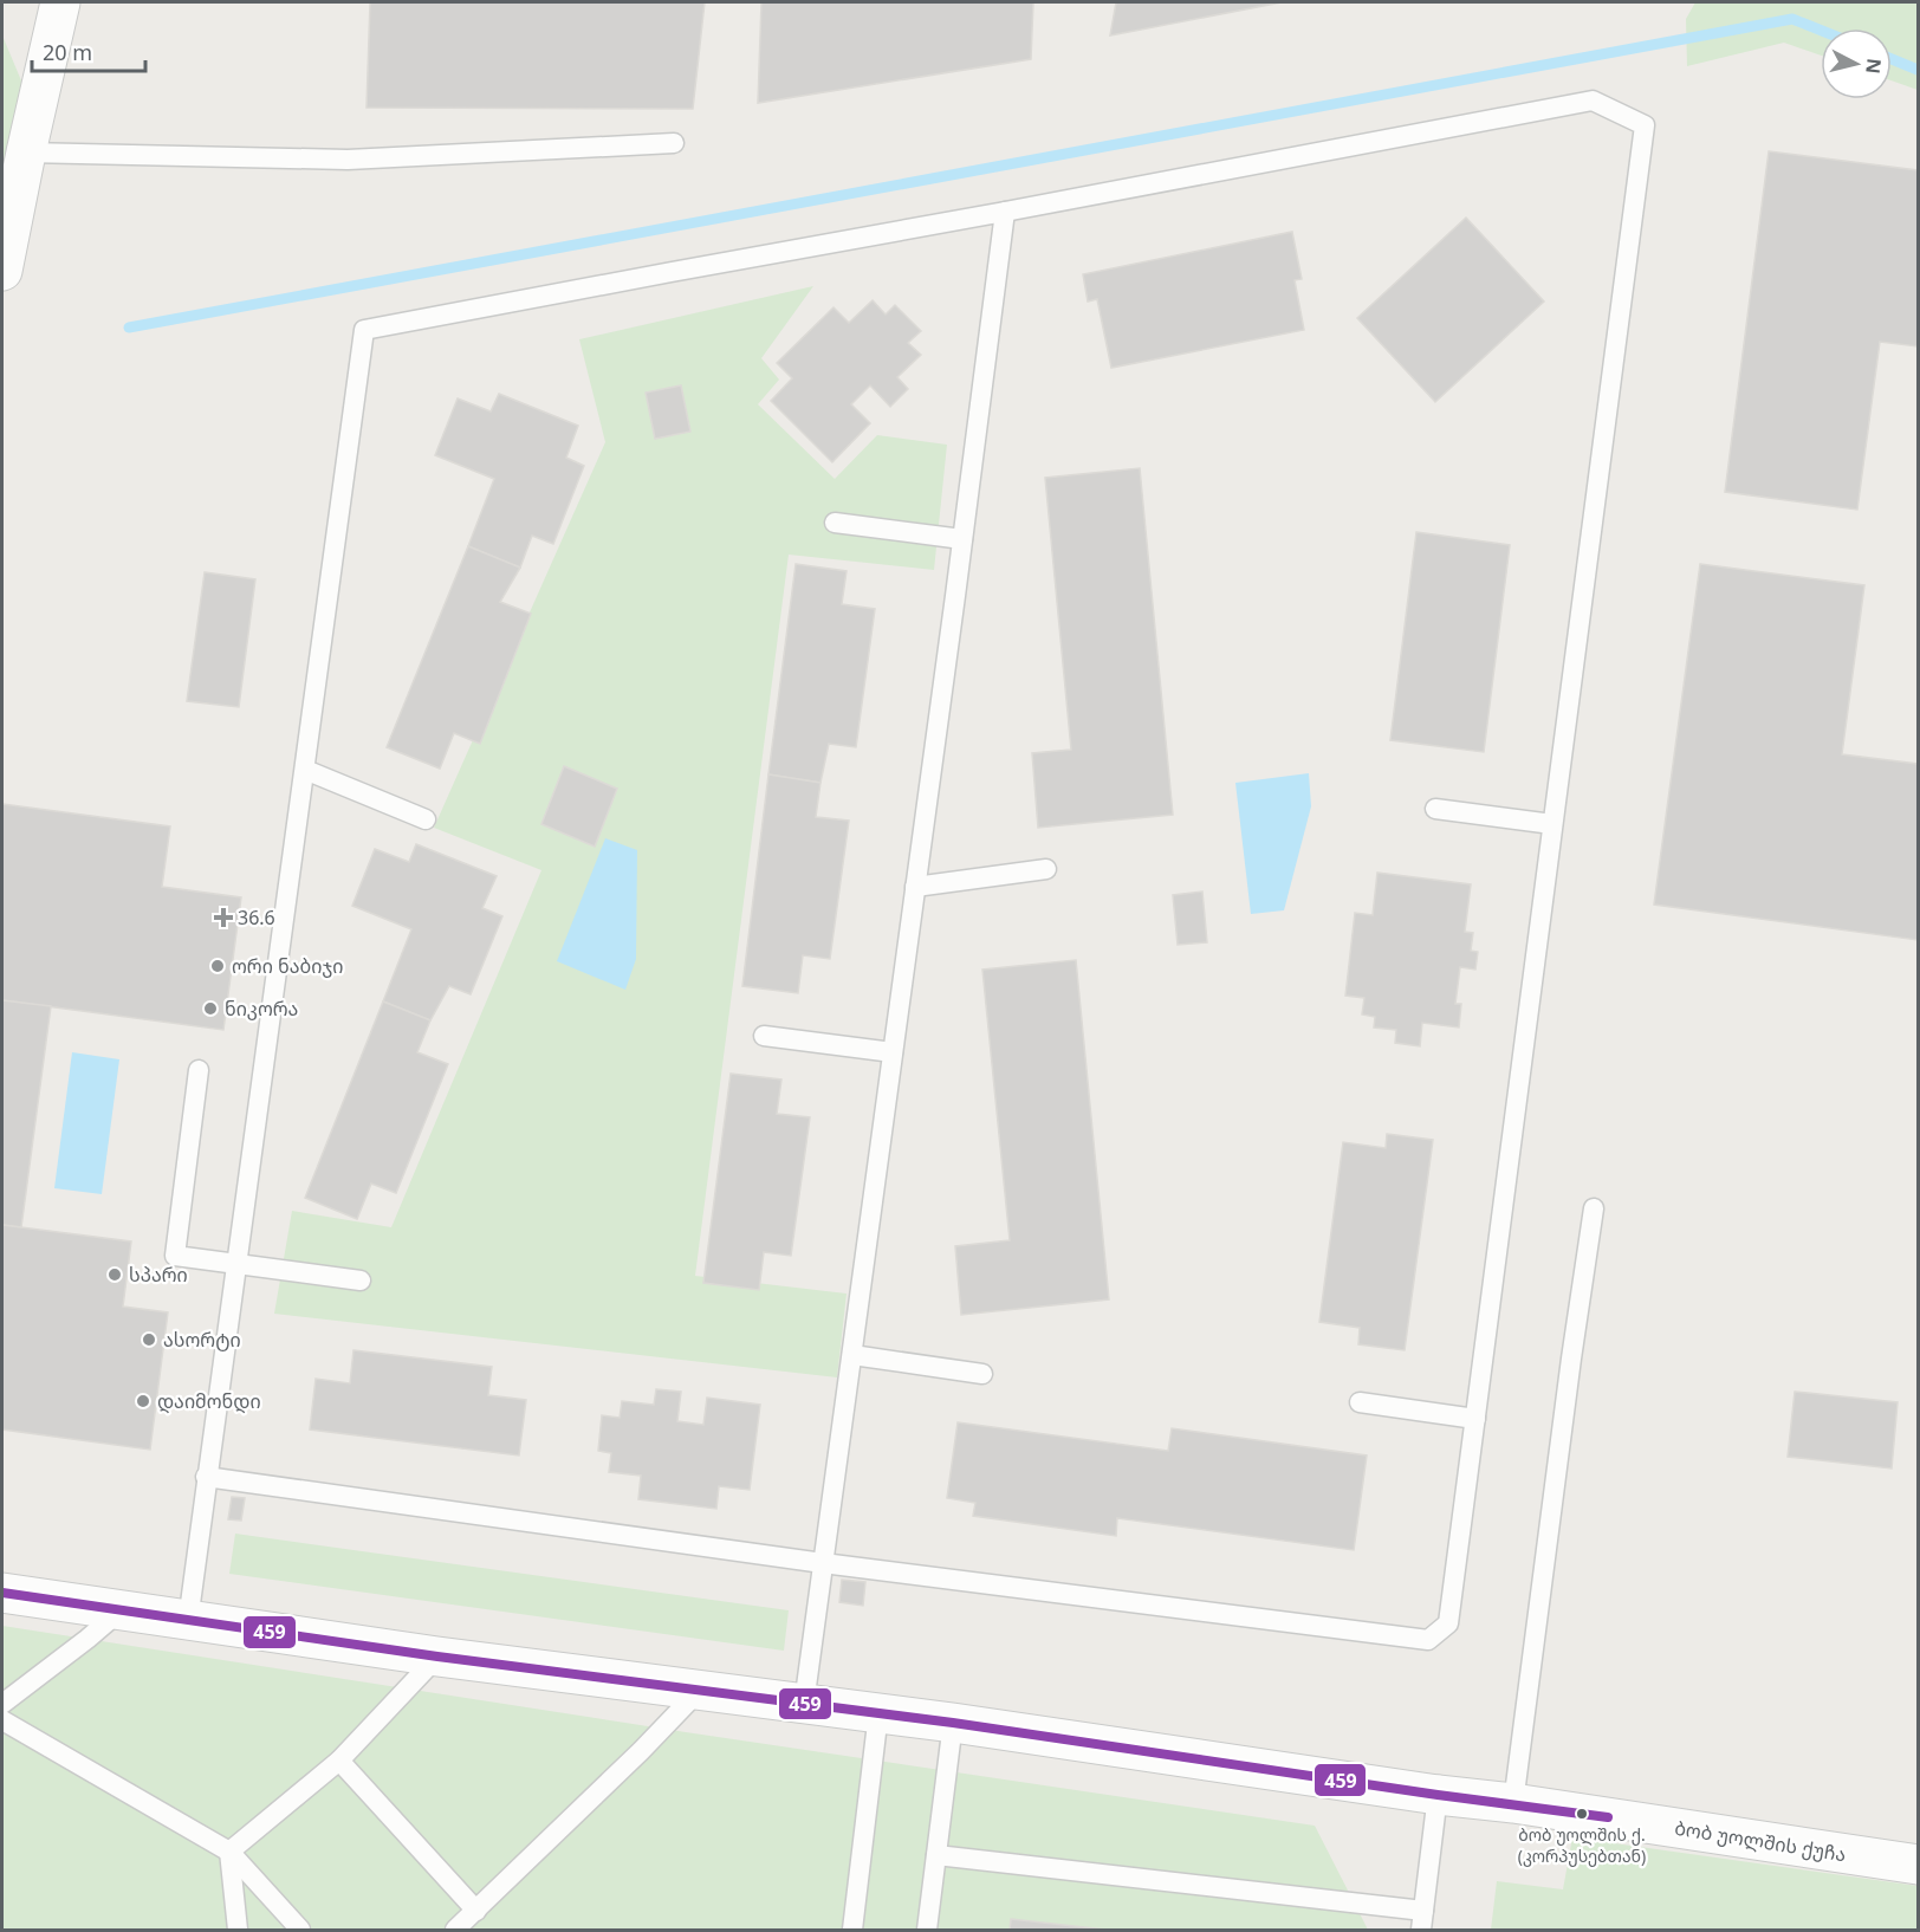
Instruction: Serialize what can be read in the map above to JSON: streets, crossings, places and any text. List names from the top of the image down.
{
  "streets": {
    "street": ["ბობ უოლშის ქუჩა"]
  },
  "places": {
    "health": ["36.6"],
    "other": [
      "ორი ნაბიჯი",
      "ნიკორა",
      "სპარი",
      "ასორტი",
      "დაიმონდი",
      "ბობ უოლშის ქ. (კორპუსებთან)"
    ]
  },
  "lines": ["transit line 459"],
  "scale_bar": "20 m",
  "north": "right"
}
